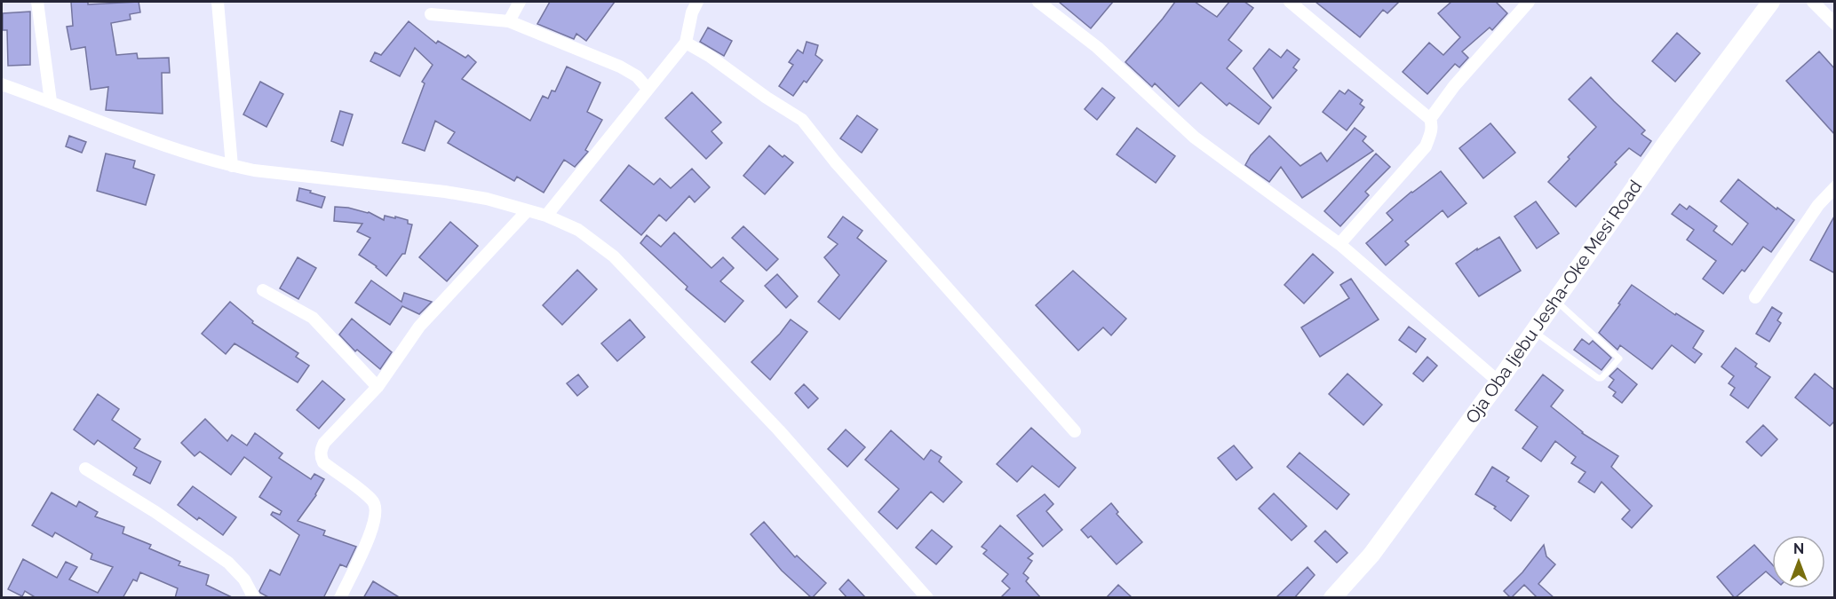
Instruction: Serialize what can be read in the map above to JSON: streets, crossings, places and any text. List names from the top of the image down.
{
  "streets": {
    "main road": ["Oja Oba Ijebu Jesha-Oke Mesi Road"]
  },
  "north": "top"
}
